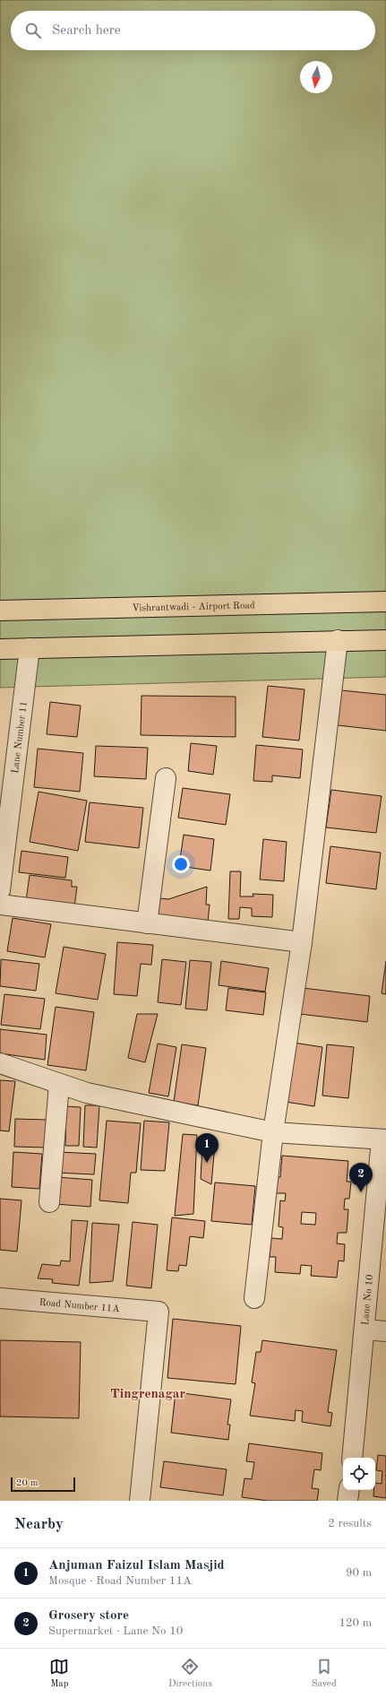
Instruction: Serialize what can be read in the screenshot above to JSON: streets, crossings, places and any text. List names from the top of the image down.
{
  "streets": {
    "main road": ["Vishrantwadi - Airport Road"],
    "street": ["Lane Number 11", "Lane No 10", "Road Number 11A"]
  },
  "districts": ["Tingrenagar"],
  "scale_bar": "20 m",
  "north": "bottom",
  "page": {
    "search": "Search here",
    "pins": ["1", "2"],
    "scale": "20 m",
    "heading": ["Nearby", "2 results"],
    "list": [
      {
        "mark": "1",
        "name": "Anjuman Faizul Islam Masjid",
        "note": "Mosque · Road Number 11A",
        "value": "90 m"
      },
      {
        "mark": "2",
        "name": "Grosery store",
        "note": "Supermarket · Lane No 10",
        "value": "120 m"
      }
    ],
    "nav": ["Map", "Directions", "Saved"]
  }
}
